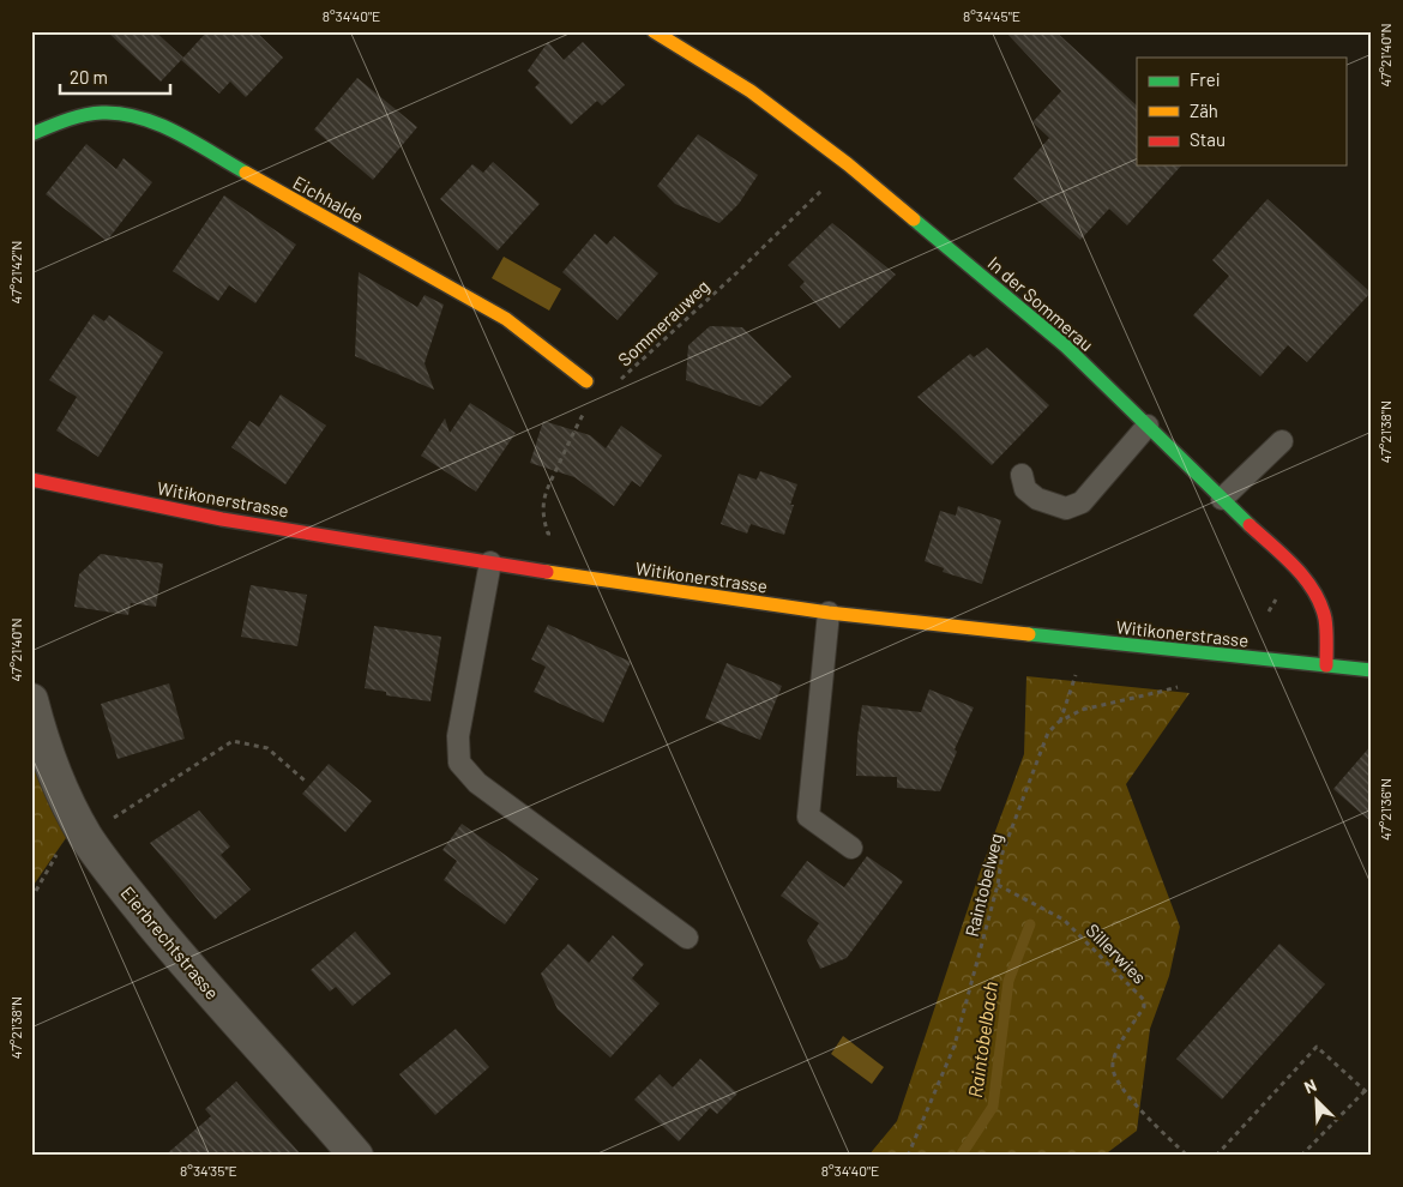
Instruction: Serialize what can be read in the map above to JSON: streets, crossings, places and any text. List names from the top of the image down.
{
  "streets": {
    "street": [
      "Eichhalde",
      "In der Sommerau",
      "Witikonerstrasse",
      "Eierbrechtstrasse"
    ],
    "path": ["Sommerauweg", "Raintobelweg", "Sillerwies"]
  },
  "crossings": [
    ["Eichhalde", "Sommerauweg"],
    ["In der Sommerau", "Sommerauweg"],
    ["In der Sommerau", "Witikonerstrasse"],
    ["Raintobelweg", "Sillerwies"]
  ],
  "water": ["Raintobelbach"],
  "legend": ["Frei", "Zäh", "Stau"],
  "scale_bar": "20 m",
  "north": "top left",
  "coordinates": [
    "8°34'40\"E",
    "8°34'45\"E",
    "47°21'40\"N",
    "47°21'42\"N",
    "47°21'38\"N",
    "47°21'36\"N",
    "8°34'35\"E"
  ]
}
